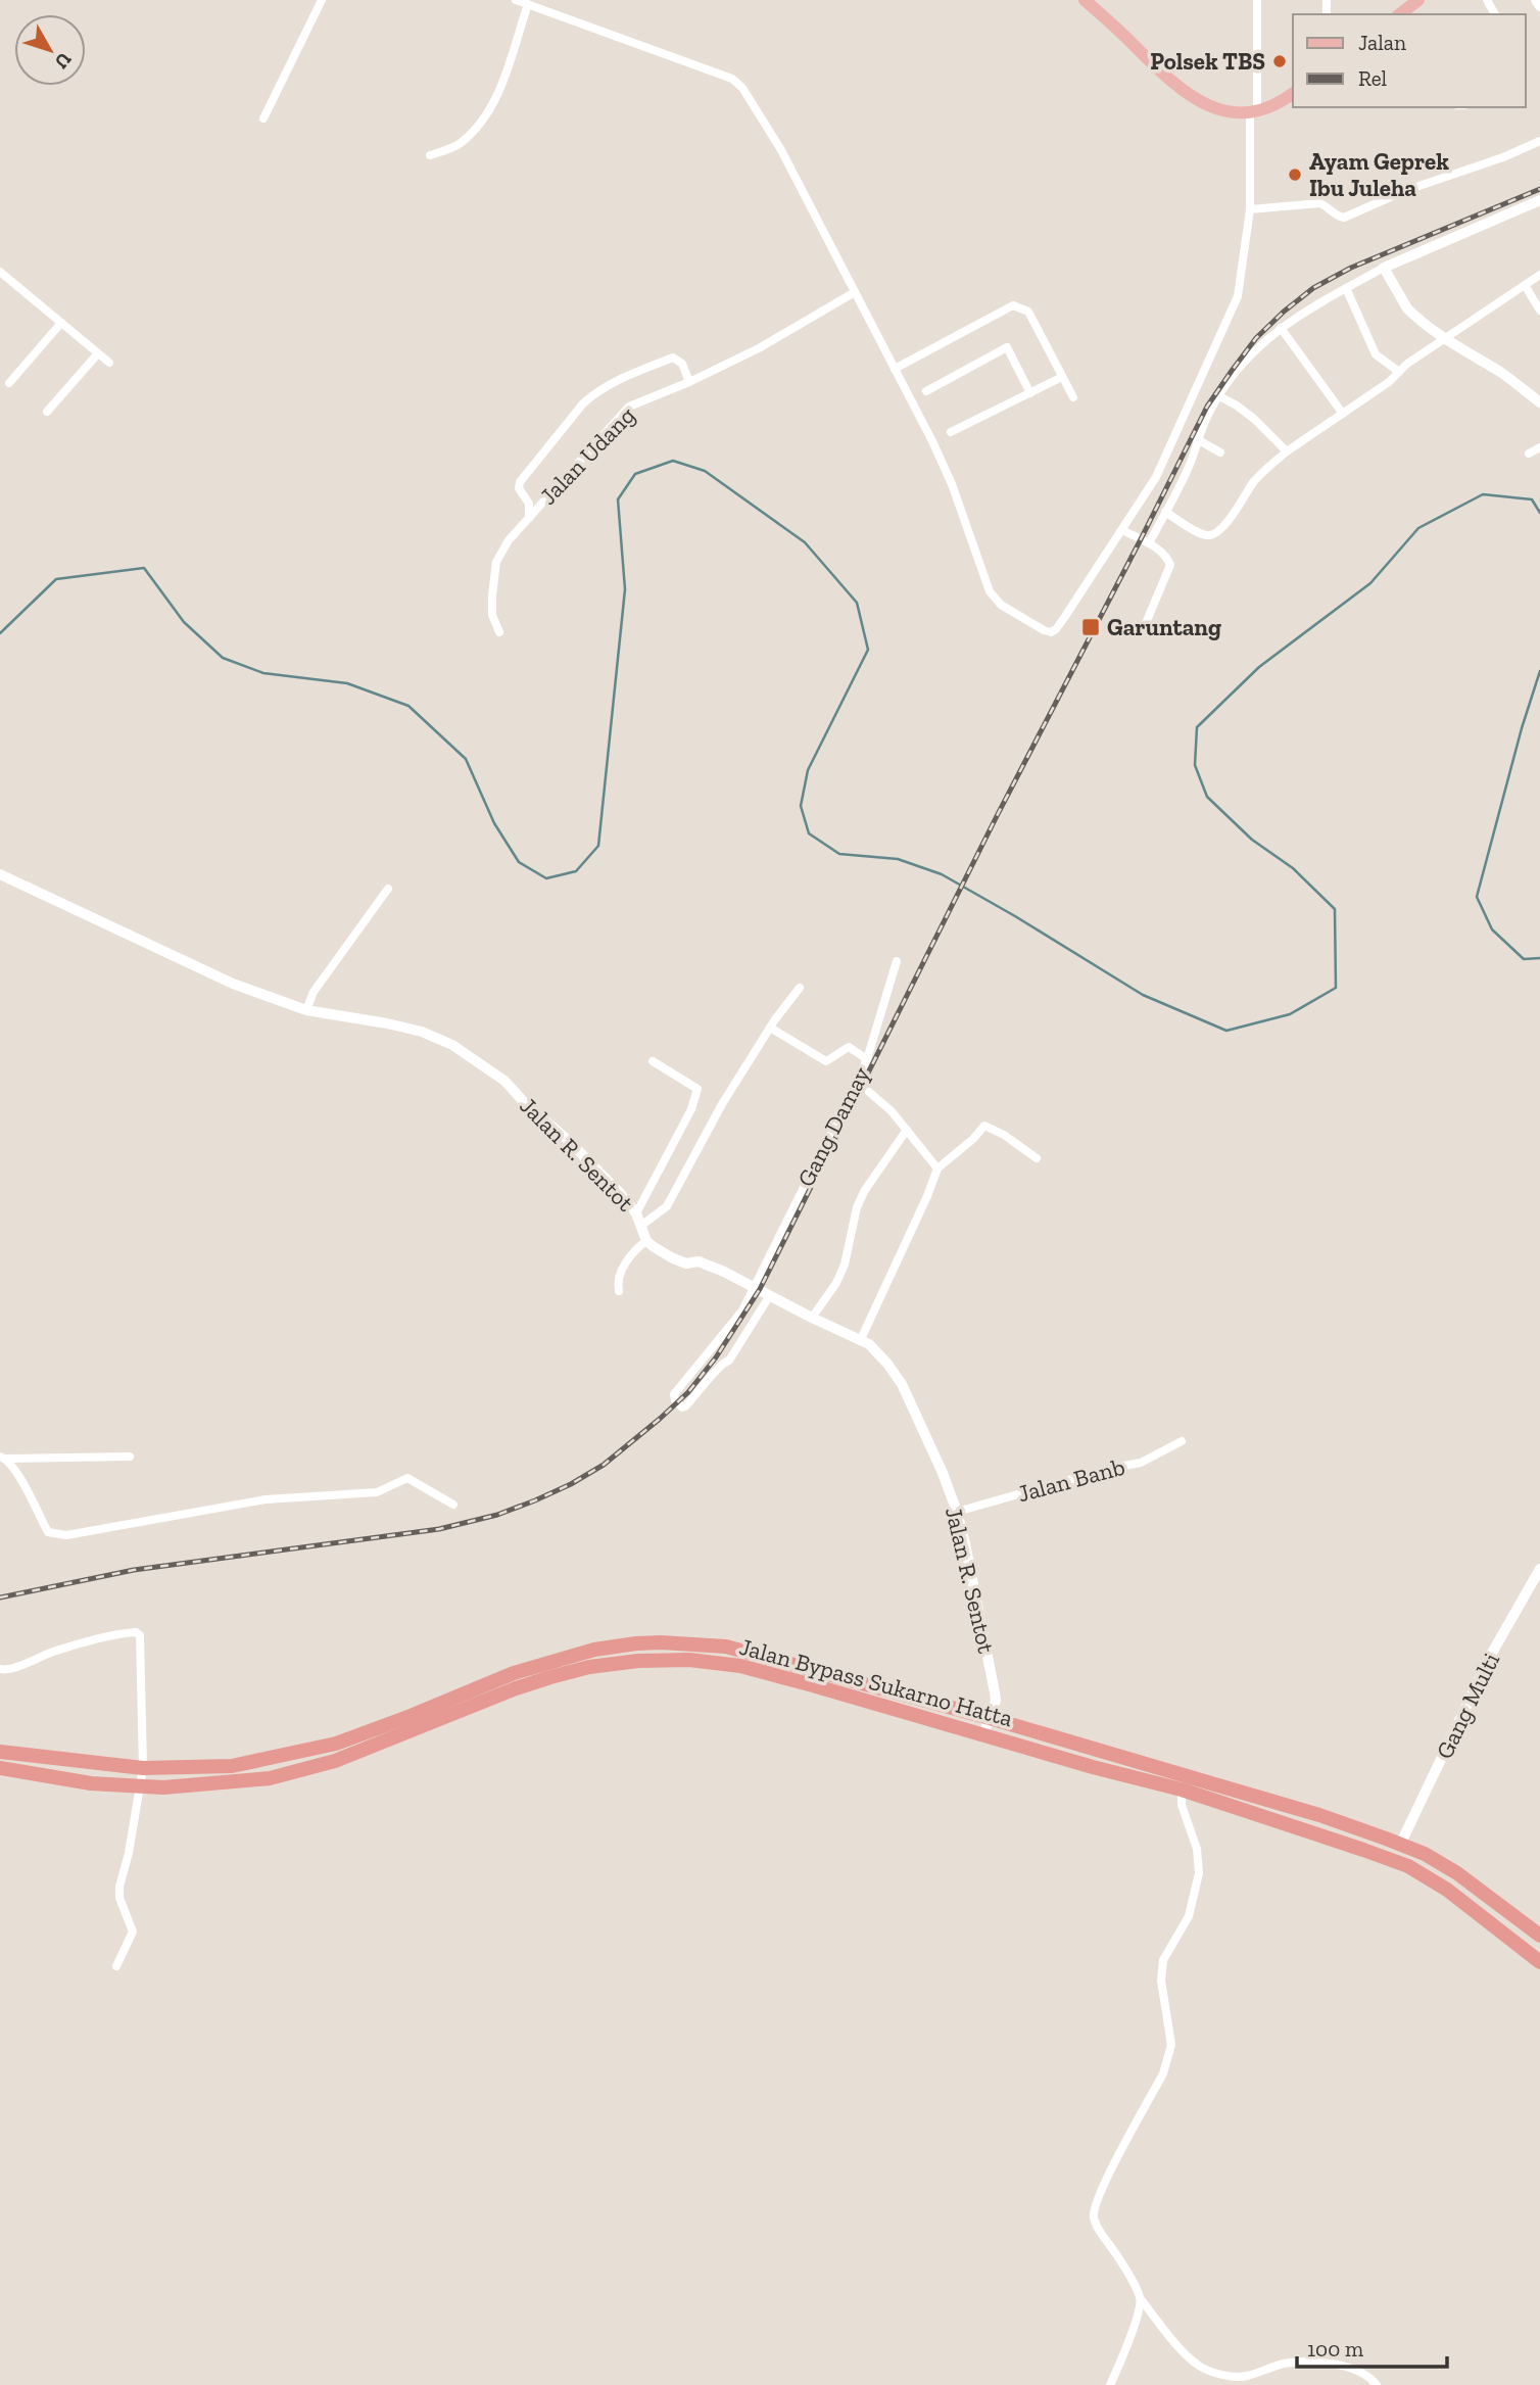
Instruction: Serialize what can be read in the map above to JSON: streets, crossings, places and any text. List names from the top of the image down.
{
  "streets": {
    "highway": ["Jalan Bypass Sukarno Hatta"],
    "street": [
      "Jalan Udang",
      "Gang Damay",
      "Jalan R. Sentot",
      "Jalan Banb",
      "Gang Multi"
    ]
  },
  "crossings": [
    ["Gang Damay", "Jalan R. Sentot"],
    ["Jalan R. Sentot", "Jalan Banb"],
    ["Jalan R. Sentot", "Jalan Bypass Sukarno Hatta"],
    ["Jalan Bypass Sukarno Hatta", "Gang Multi"]
  ],
  "places": {
    "other": ["Polsek TBS", "Ayam Geprek Ibu Juleha"],
    "transit": ["Garuntang"]
  },
  "legend": ["Jalan", "Rel"],
  "scale_bar": "100 m",
  "north": "bottom right"
}
